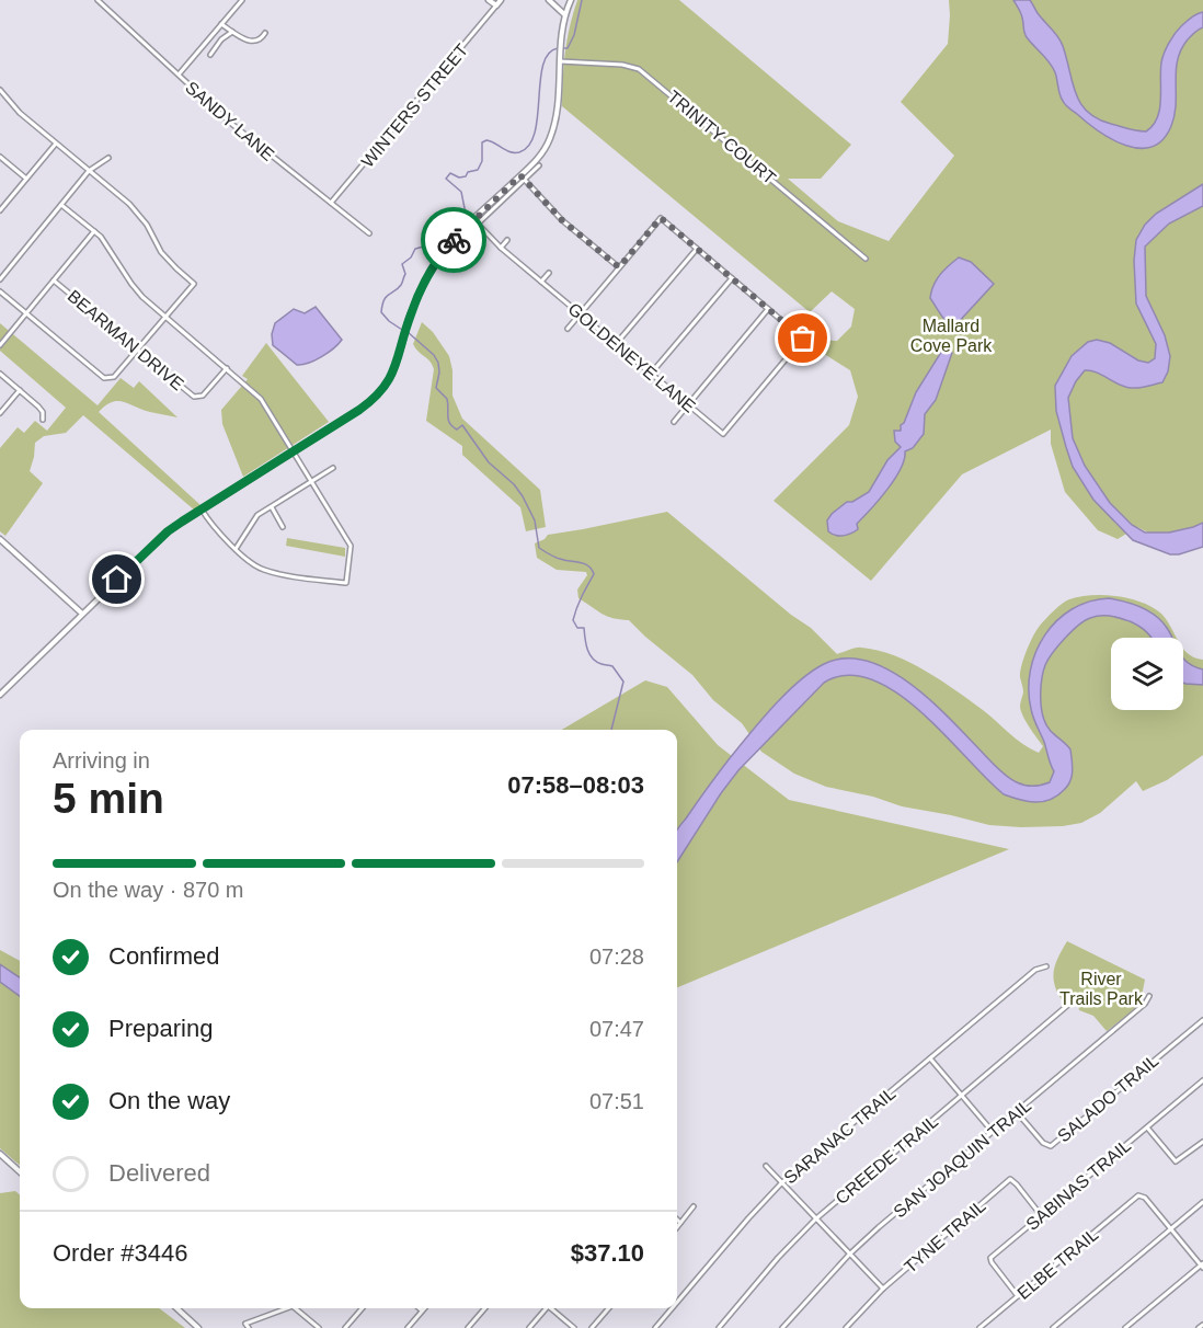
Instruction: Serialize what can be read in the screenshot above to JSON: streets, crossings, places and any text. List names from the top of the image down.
{
  "streets": {
    "street": [
      "WINTERS STREET",
      "SANDY LANE",
      "TRINITY COURT",
      "BEARMAN DRIVE",
      "GOLDENEYE LANE",
      "SALADO TRAIL",
      "SARANAC TRAIL",
      "SAN JOAQUIN TRAIL",
      "CREEDE TRAIL",
      "SABINAS TRAIL",
      "TYNE TRAIL",
      "ELBE TRAIL"
    ]
  },
  "crossings": [
    ["WINTERS STREET", "SANDY LANE"],
    ["SALADO TRAIL", "SAN JOAQUIN TRAIL"],
    ["SABINAS TRAIL", "TYNE TRAIL"],
    ["SABINAS TRAIL", "ELBE TRAIL"]
  ],
  "parks": ["Mallard Cove Park", "River Trails Park"],
  "page": {
    "heading": ["5 min", "Arriving in", "07:58–08:03"],
    "panel": ["Order #3446", "$37.10"],
    "bar": "On the way · 870 m",
    "list": [
      ["Confirmed", "07:28"],
      ["Preparing", "07:47"],
      ["On the way", "07:51"],
      "Delivered"
    ]
  }
}
